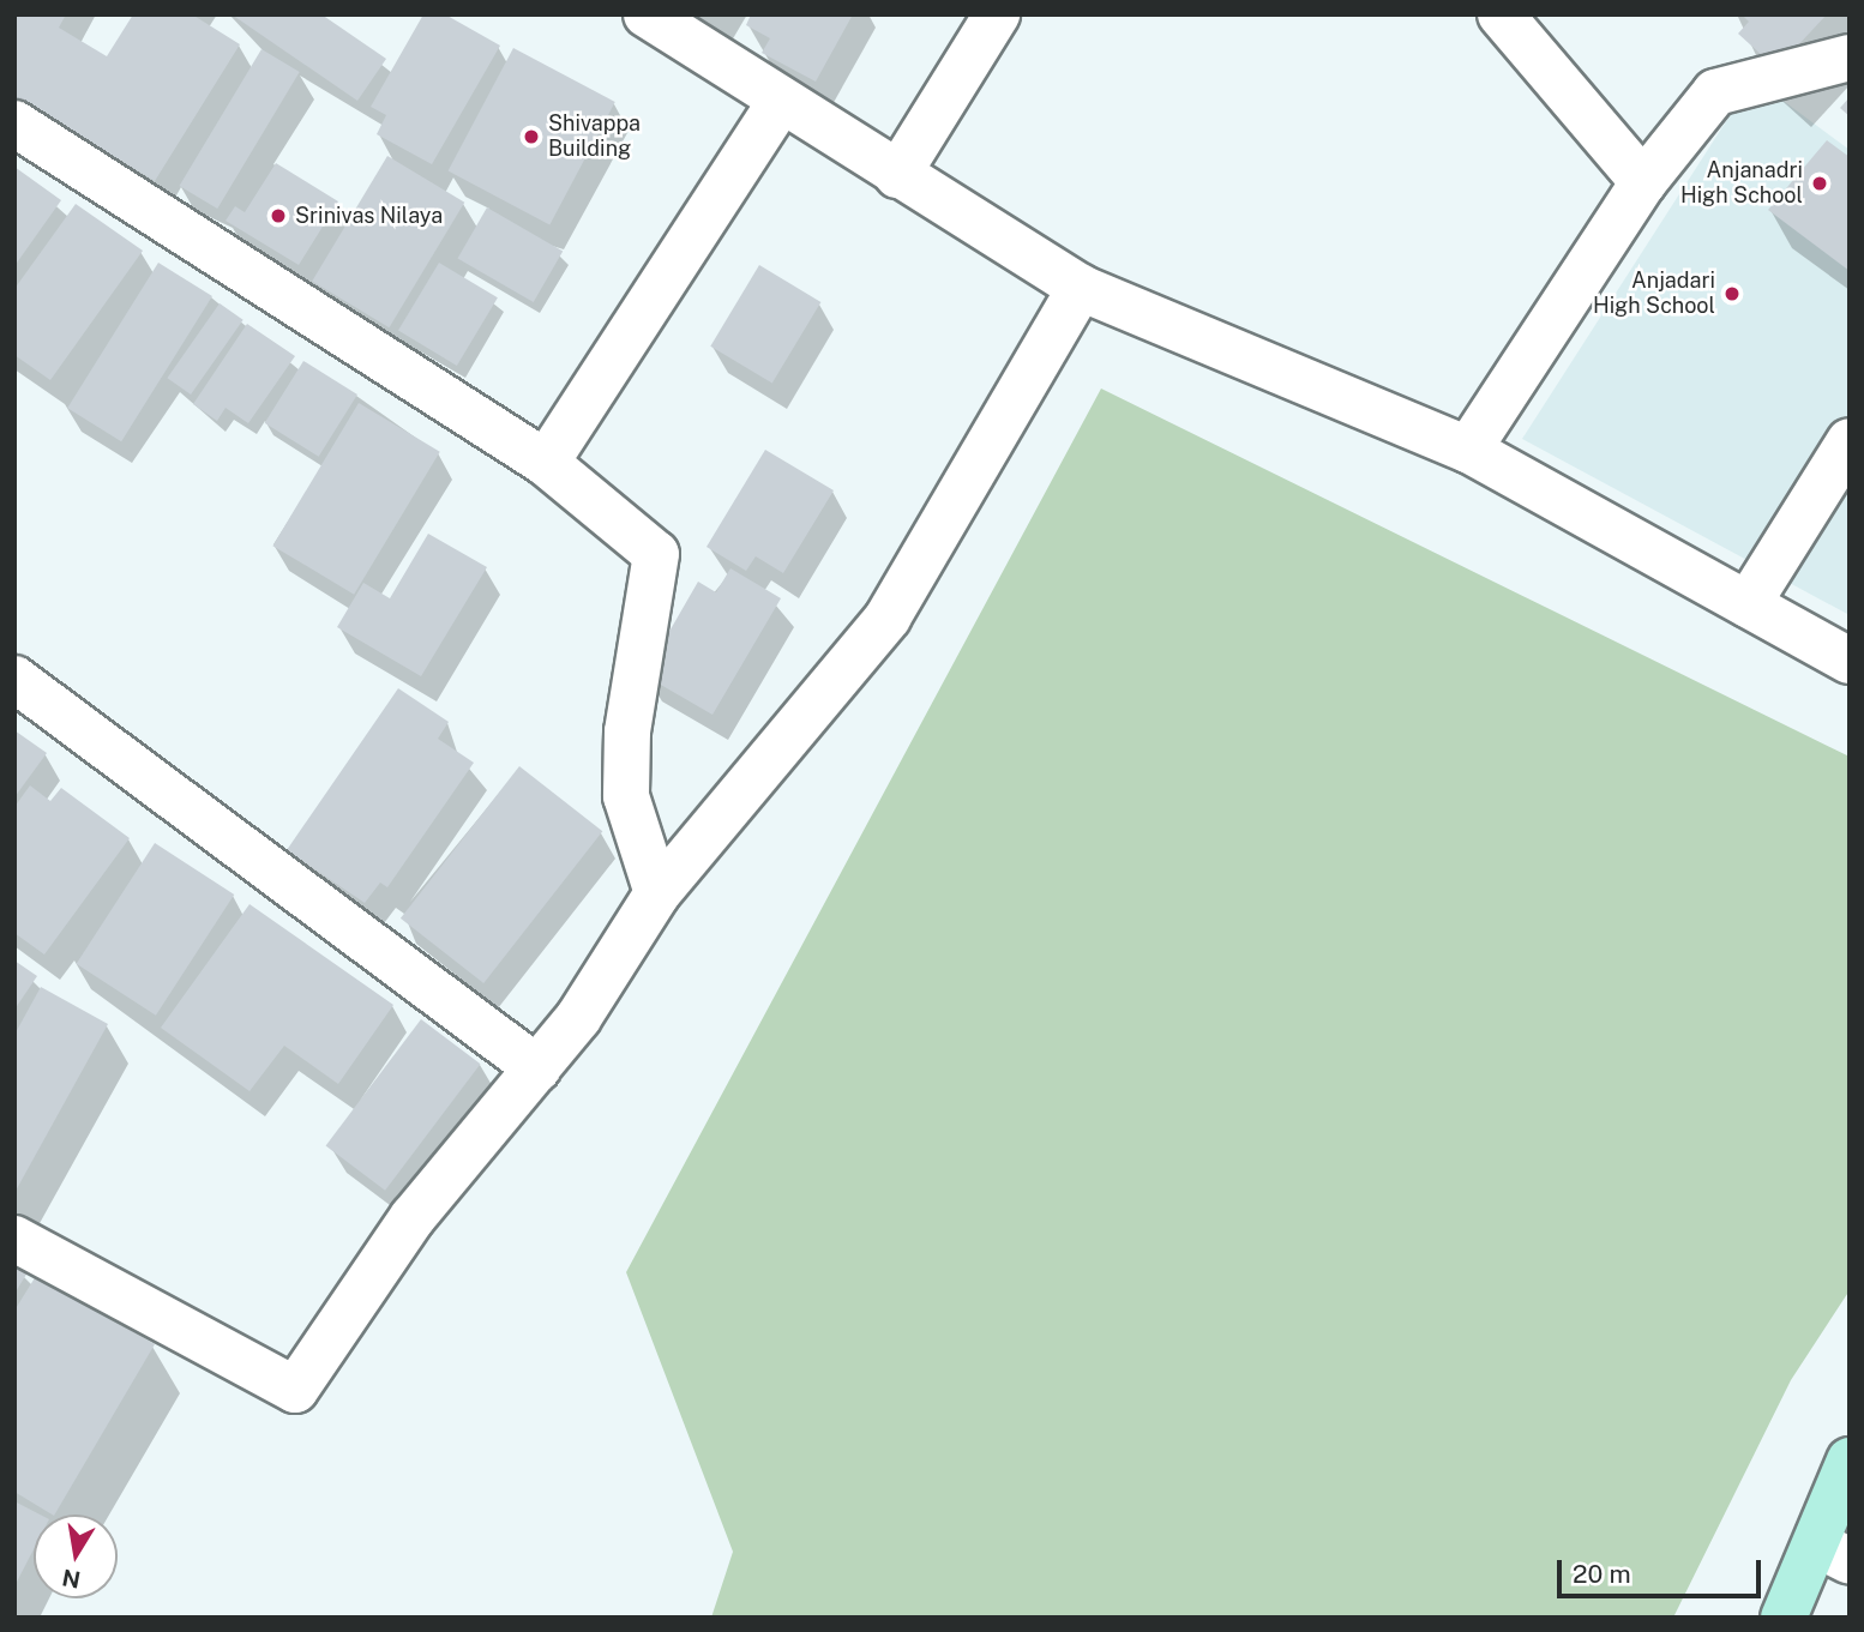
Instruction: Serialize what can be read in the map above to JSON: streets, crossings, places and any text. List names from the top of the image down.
{
  "places": [
    "Shivappa Building",
    "Anjanadri High School",
    "Srinivas Nilaya",
    "Anjadari High School"
  ],
  "scale_bar": "20 m",
  "north": "bottom"
}
